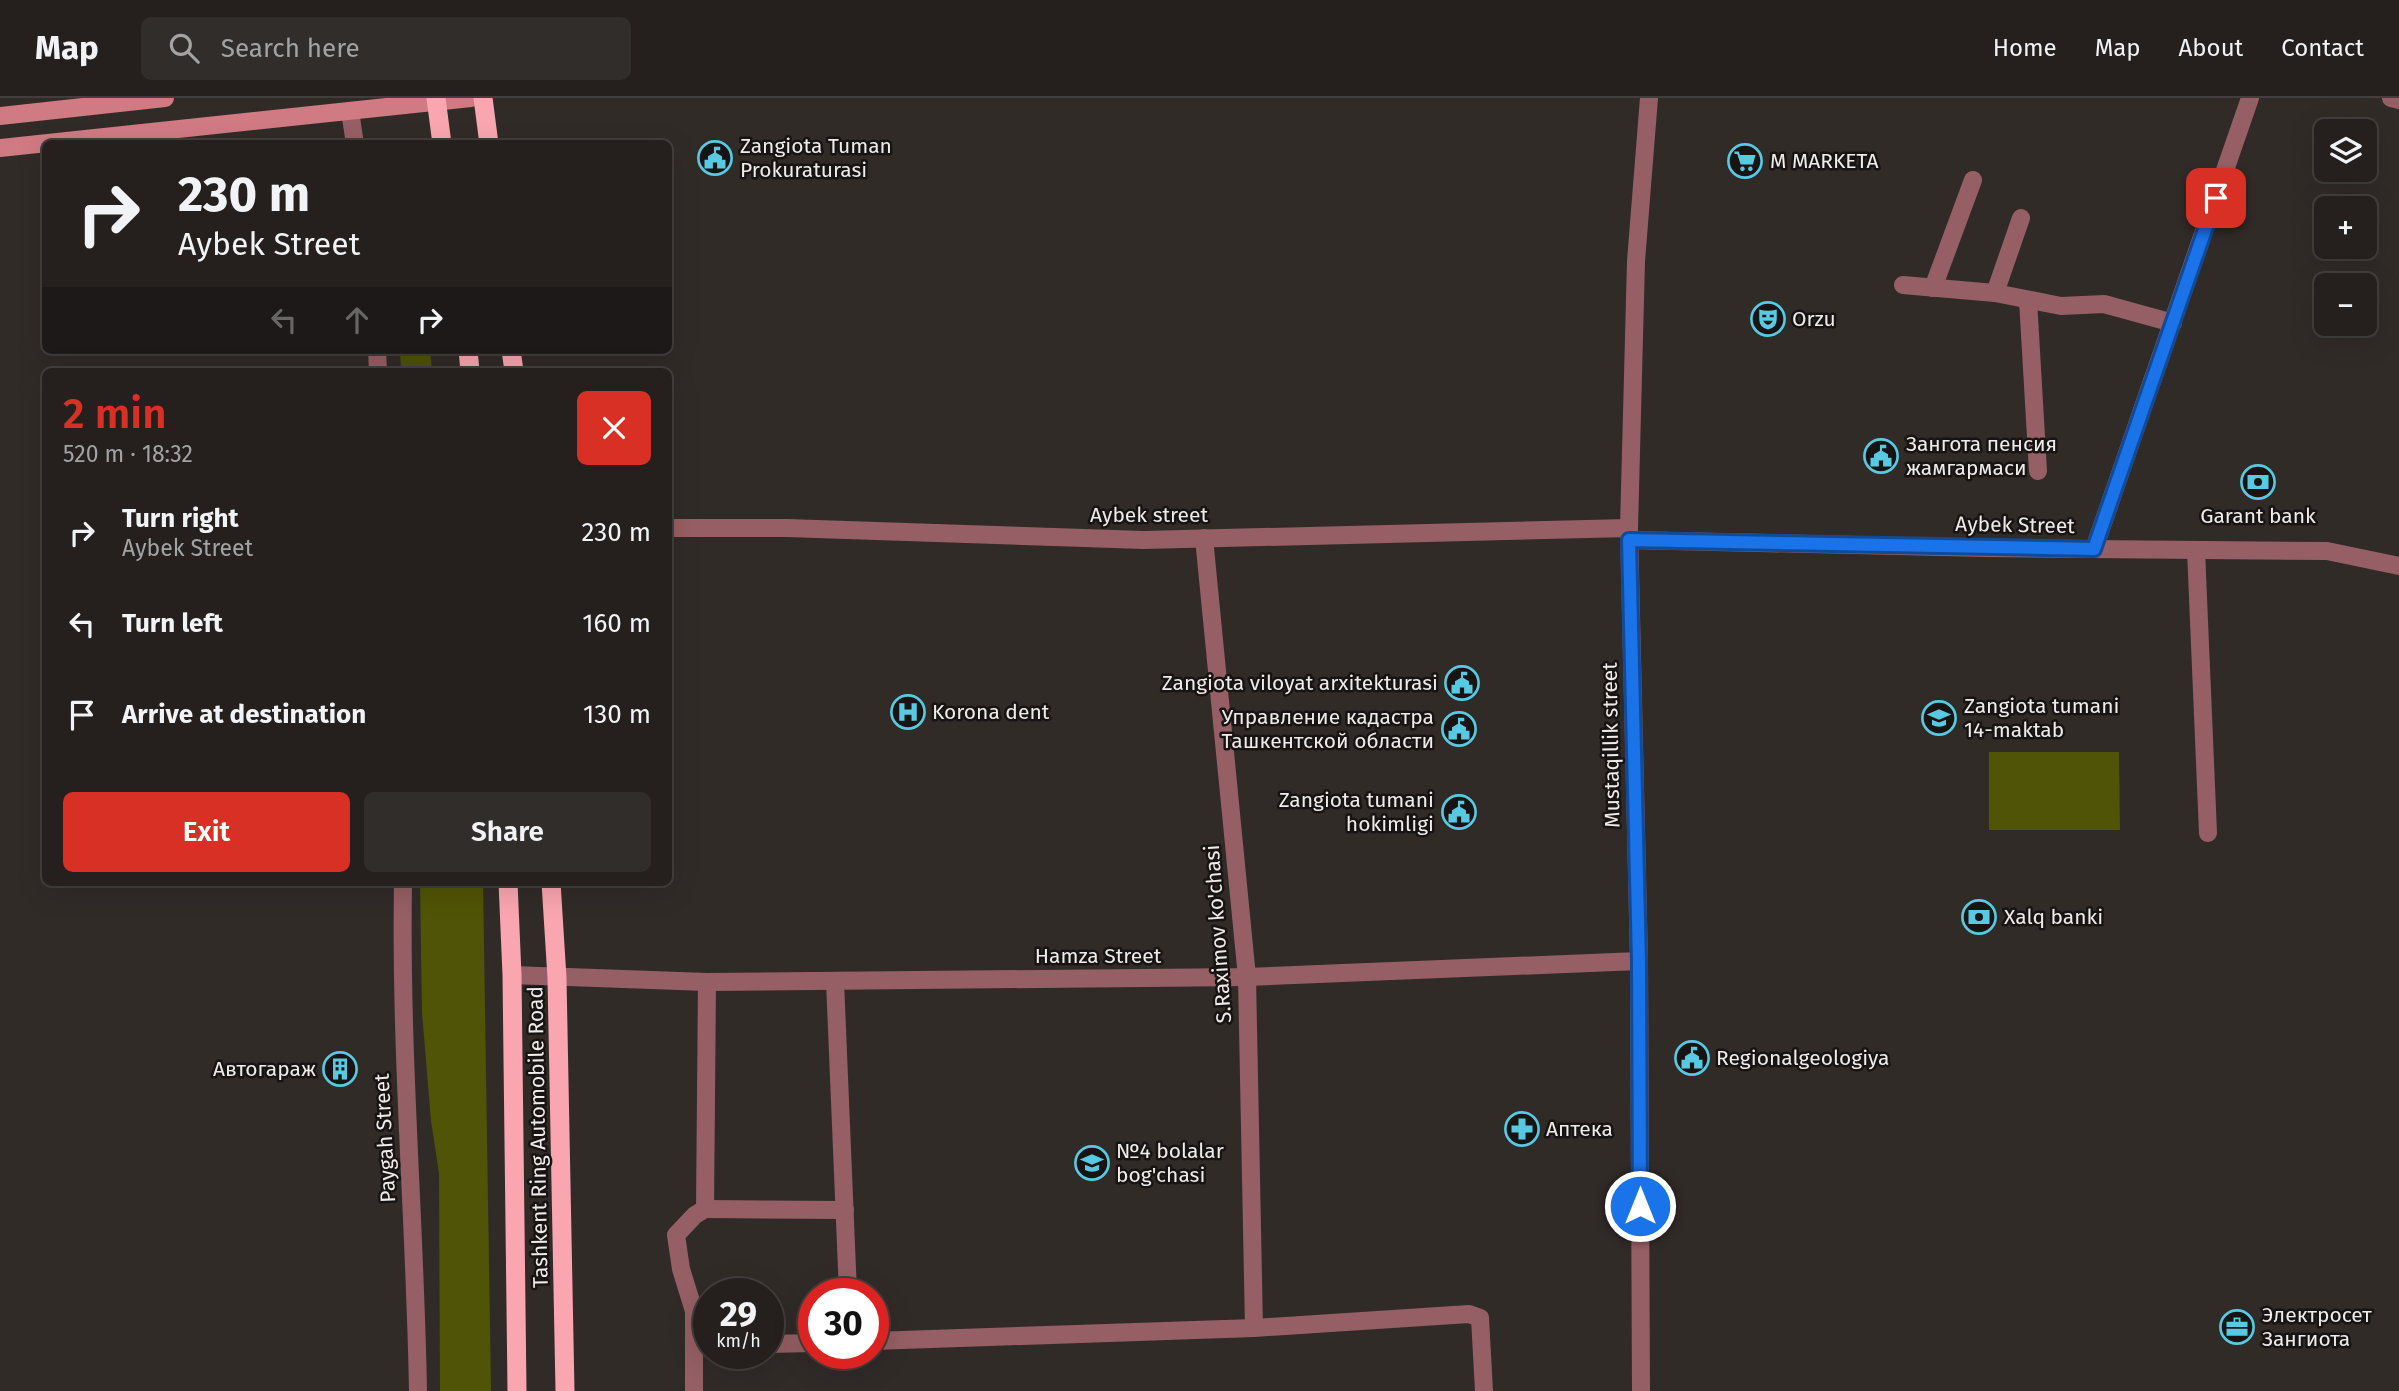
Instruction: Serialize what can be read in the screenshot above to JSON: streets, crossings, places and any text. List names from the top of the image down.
{
  "streets": {
    "highway": ["Tashkent Ring Automobile Road"],
    "street": [
      "Aybek street",
      "Aybek Street",
      "Mustaqillik street",
      "S.Raximov ko'chasi",
      "Hamza Street",
      "Paygah Street"
    ]
  },
  "crossings": [
    ["Aybek street", "Aybek Street"],
    ["Aybek street", "Mustaqillik street"],
    ["Aybek street", "S.Raximov ko'chasi"],
    ["Aybek Street", "Mustaqillik street"],
    ["Mustaqillik street", "Hamza Street"],
    ["S.Raximov ko'chasi", "Hamza Street"],
    ["Hamza Street", "Tashkent Ring Automobile Road"]
  ],
  "places": {
    "public building": [
      "Zangiota Tuman Prokuraturasi",
      "Зангота пенсия жамгармаси",
      "Zangiota viloyat arxitekturasi",
      "Управление кадастра Ташкентской области",
      "Zangiota tumani hokimligi",
      "Regionalgeologiya"
    ],
    "supermarket": ["M MARKETA"],
    "theatre": ["Orzu"],
    "bank": ["Garant bank", "Xalq banki"],
    "hospital": ["Korona dent"],
    "school or university": ["Zangiota tumani 14-maktab", "№4 bolalar bog'chasi"],
    "building": ["Автогараж"],
    "pharmacy": ["Аптека"],
    "office": ["Электросет Зангиота"]
  },
  "page": {
    "header": "Map",
    "search": "Search here",
    "nav": [
      "Home",
      "Map",
      "About",
      "Contact"
    ],
    "map_buttons": ["+", "−"],
    "turn": ["230 m", "Aybek Street"],
    "heading": ["2 min", "520 m · 18:32"],
    "list": [
      {
        "name": "Turn right",
        "note": "Aybek Street",
        "value": "230 m"
      },
      {
        "name": "Turn left",
        "value": "160 m"
      },
      {
        "name": "Arrive at destination",
        "value": "130 m"
      }
    ],
    "buttons": ["Exit", "Share"],
    "speed": "29 km/h",
    "limit": "30"
  }
}
